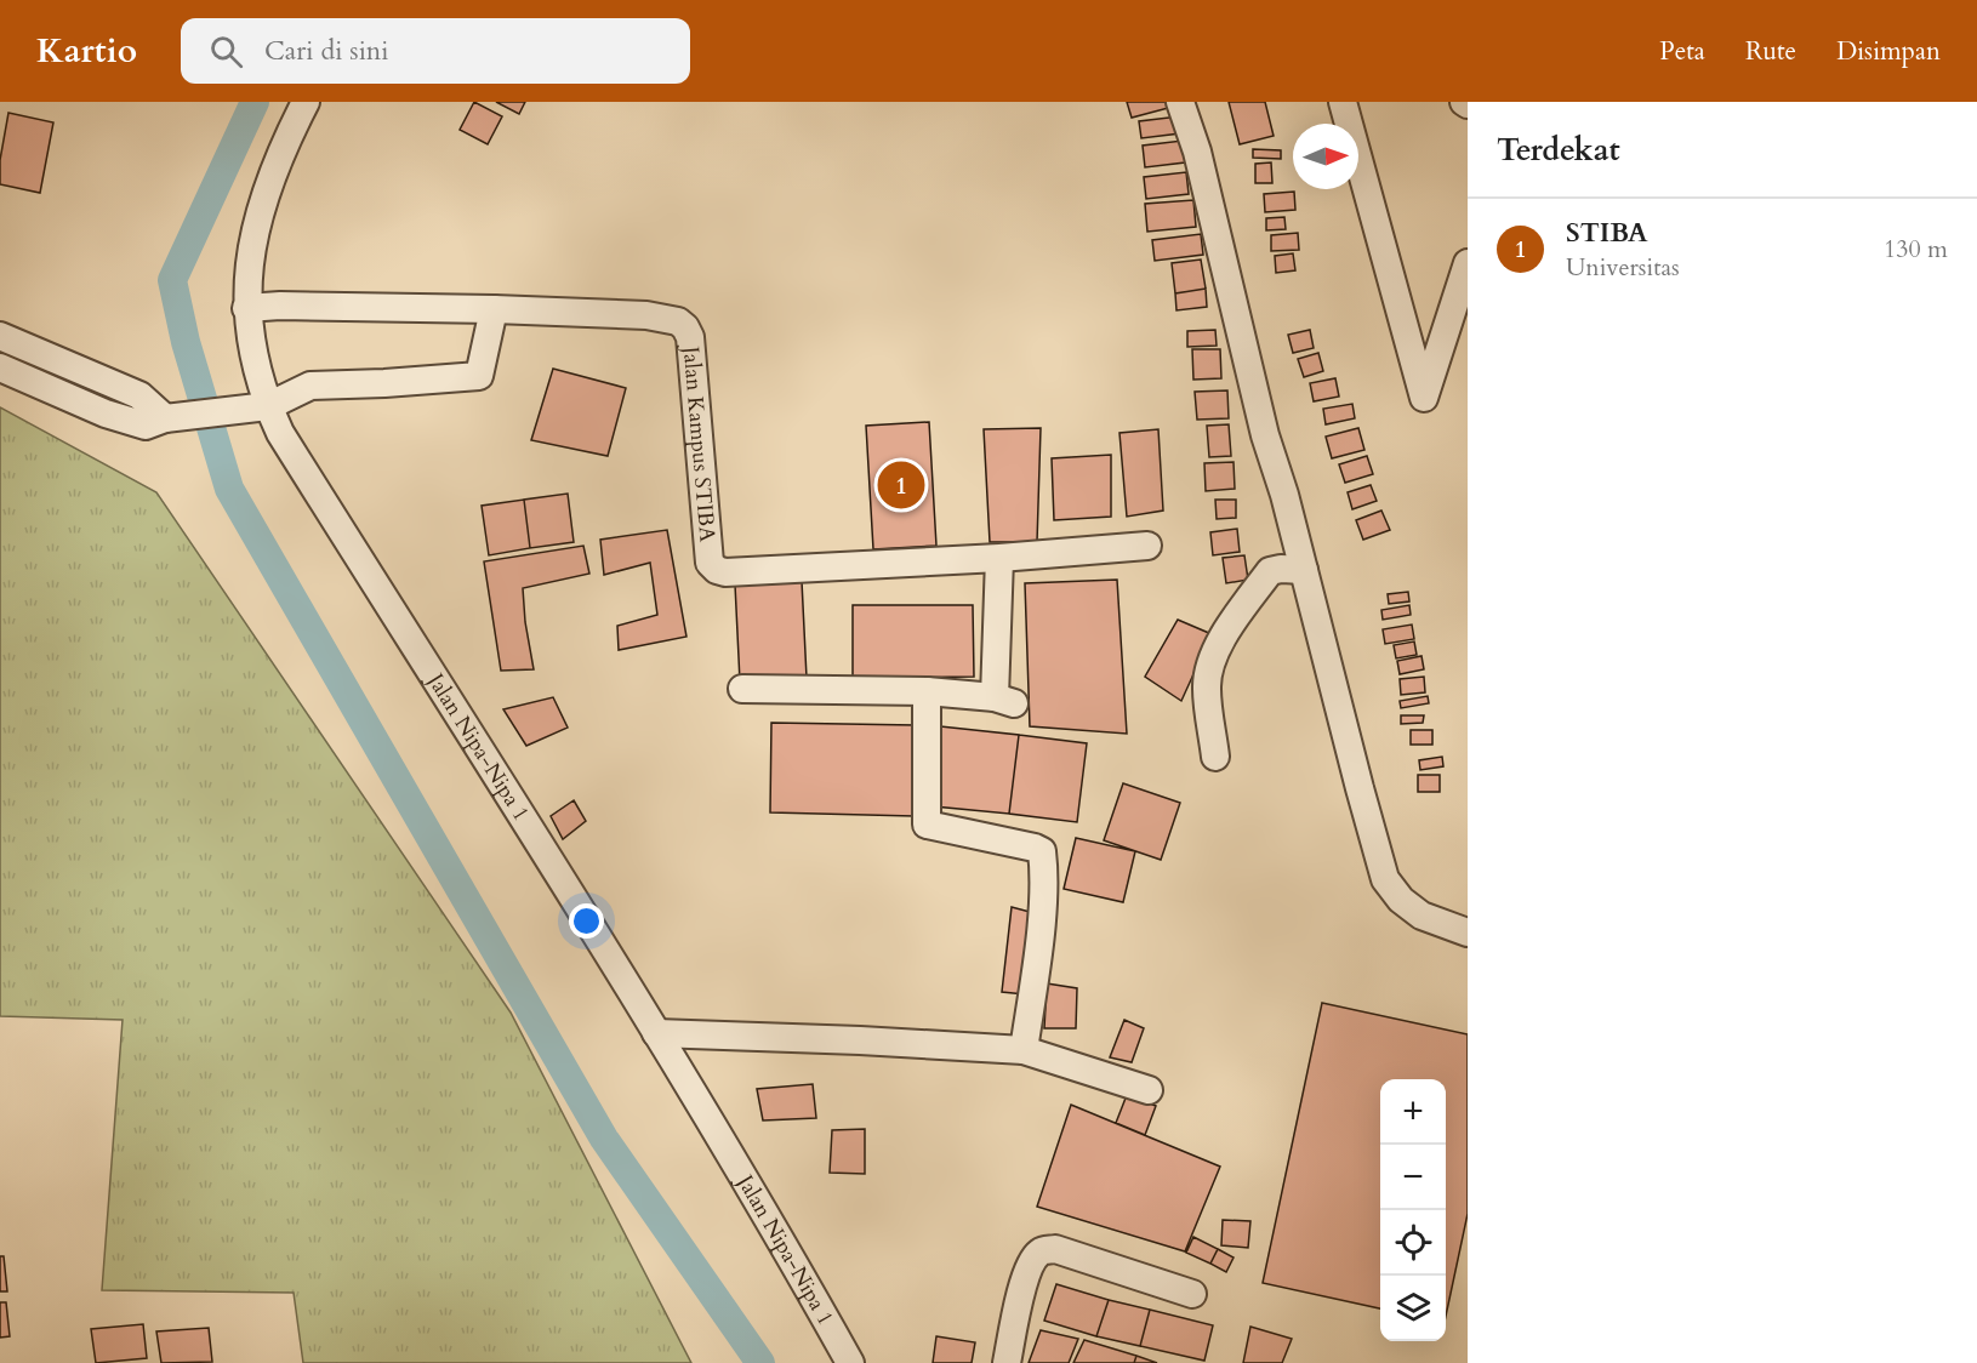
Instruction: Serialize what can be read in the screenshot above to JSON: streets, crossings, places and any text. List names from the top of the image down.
{
  "streets": {
    "street": ["Jalan Kampus STIBA", "Jalan Nipa-Nipa 1"]
  },
  "crossings": [
    ["Jalan Kampus STIBA", "Jalan Nipa-Nipa 1"]
  ],
  "north": "right",
  "page": {
    "header": "Kartio",
    "search": "Cari di sini",
    "nav": ["Peta", "Rute", "Disimpan"],
    "heading": "Terdekat",
    "list": [
      {
        "mark": "1",
        "name": "STIBA",
        "note": "Universitas",
        "value": "130 m"
      }
    ],
    "pins": "1",
    "map_buttons": ["+", "−"]
  }
}
